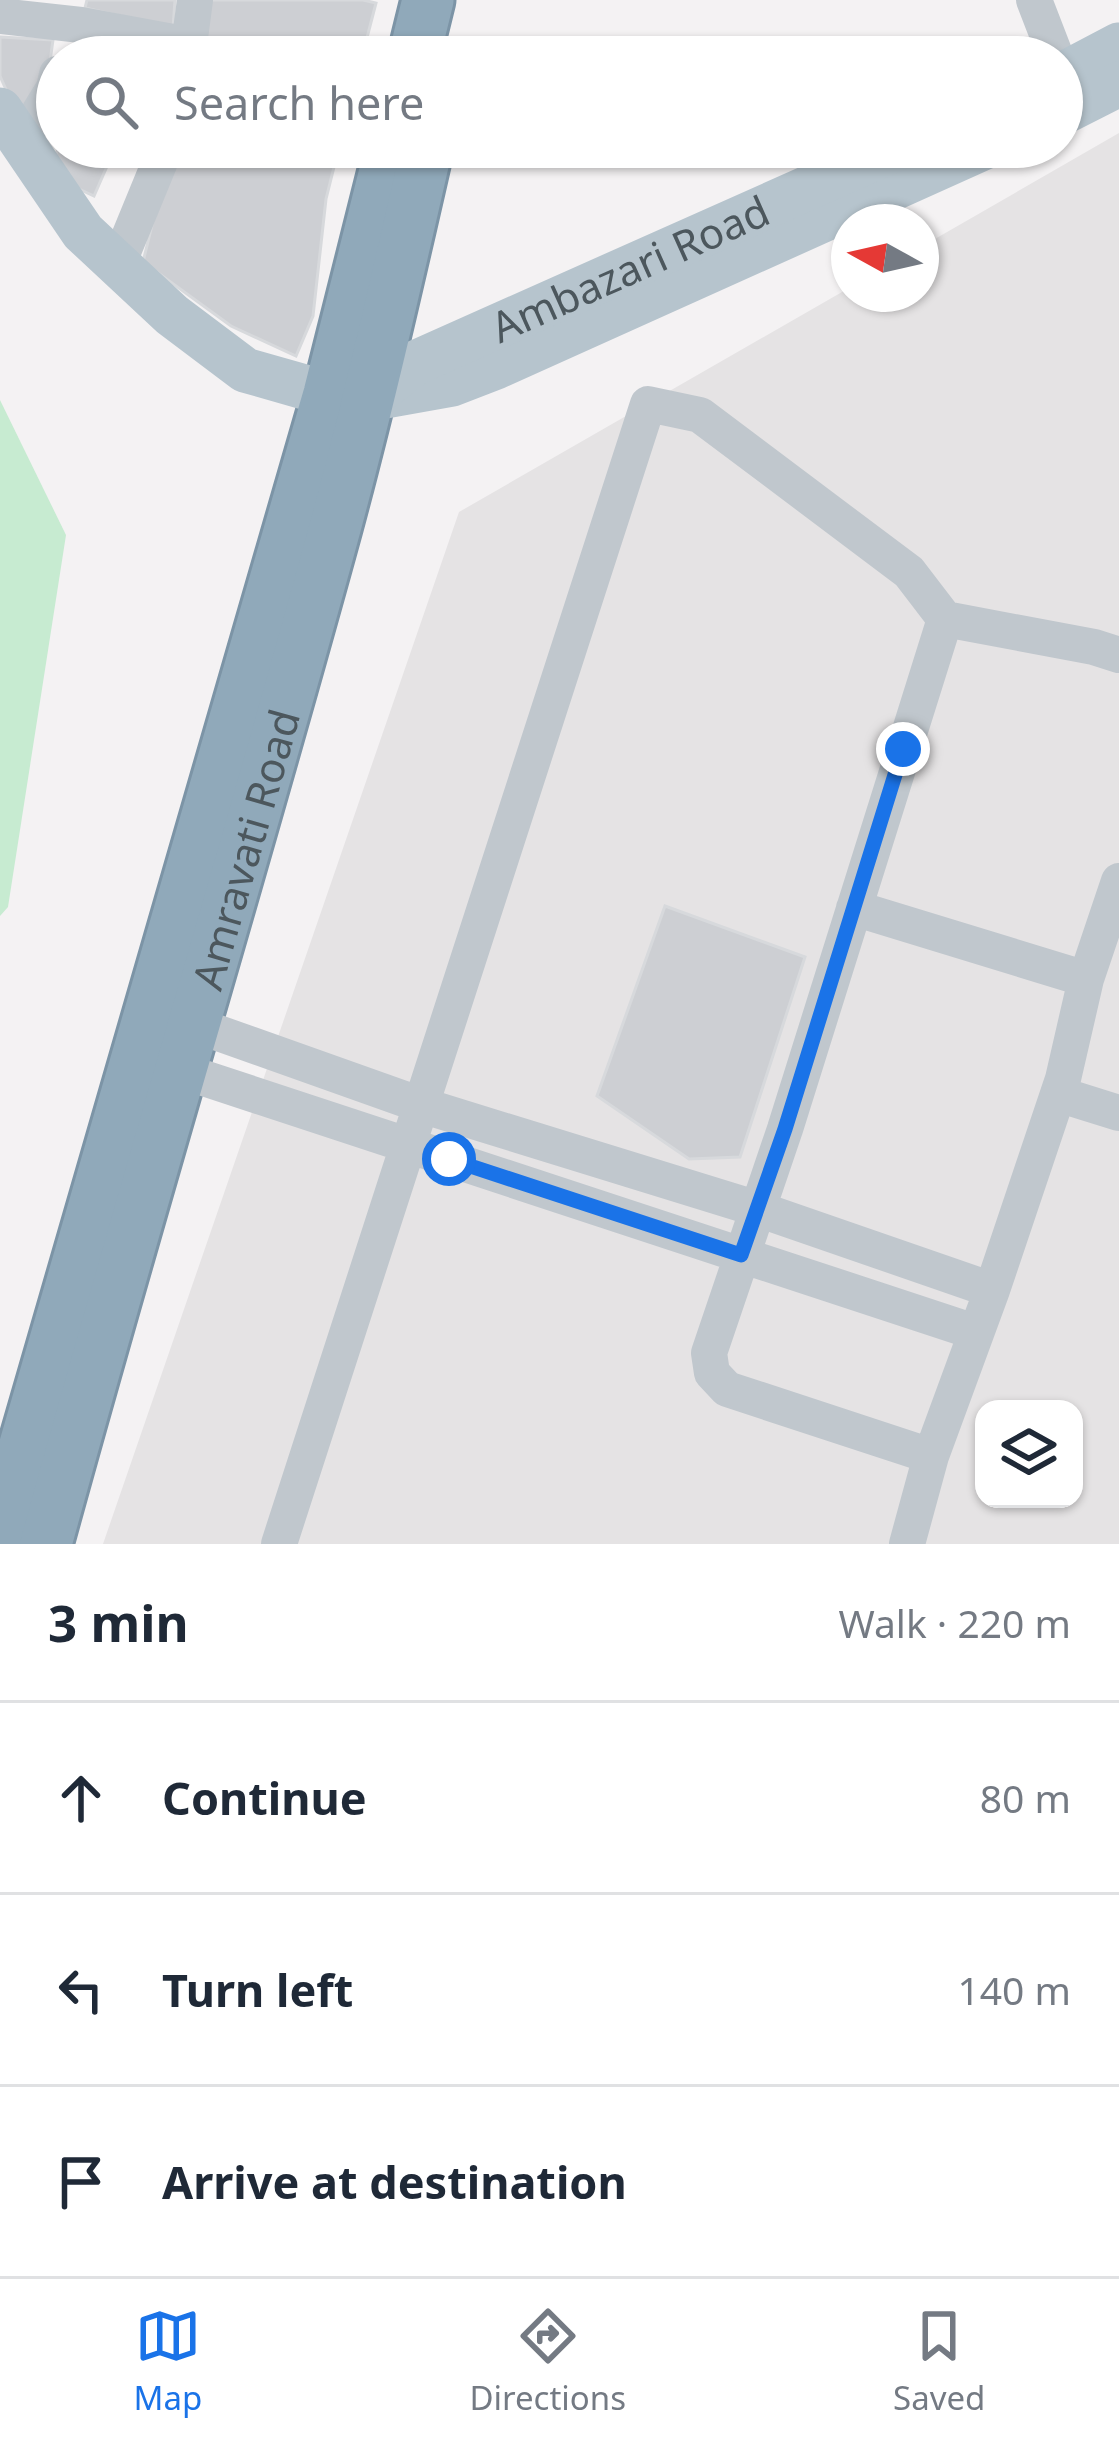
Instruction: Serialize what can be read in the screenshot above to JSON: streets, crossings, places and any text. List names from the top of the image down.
{
  "streets": {
    "highway": ["Amravati Road"],
    "main road": ["Ambazari Road"]
  },
  "crossings": [
    ["Ambazari Road", "Amravati Road"]
  ],
  "north": "left",
  "page": {
    "search": "Search here",
    "heading": ["3 min", "Walk · 220 m"],
    "list": [
      ["Continue", "80 m"],
      ["Turn left", "140 m"],
      "Arrive at destination"
    ],
    "nav": ["Map", "Directions", "Saved"]
  }
}
